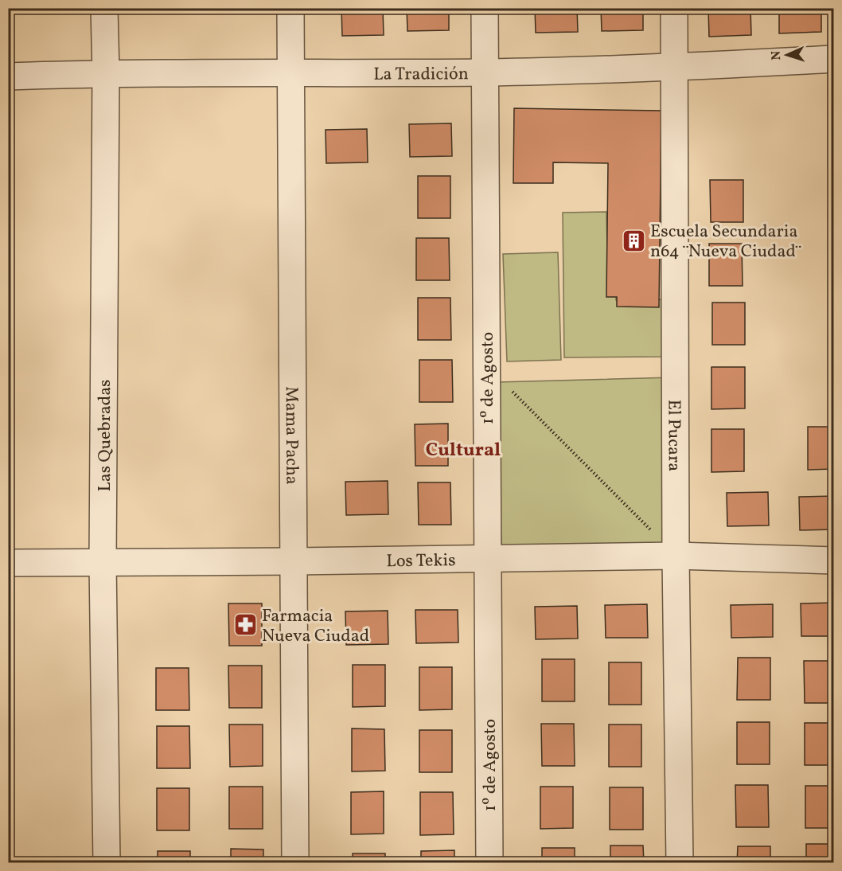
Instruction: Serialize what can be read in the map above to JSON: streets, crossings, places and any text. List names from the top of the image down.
{
  "streets": {
    "street": [
      "La Tradición",
      "1º de Agosto",
      "Las Quebradas",
      "Mama Pacha",
      "El Pucara",
      "Los Tekis"
    ]
  },
  "crossings": [
    ["La Tradición", "1º de Agosto"],
    ["La Tradición", "Las Quebradas"],
    ["La Tradición", "Mama Pacha"],
    ["La Tradición", "El Pucara"],
    ["1º de Agosto", "Los Tekis"],
    ["Las Quebradas", "Los Tekis"],
    ["Mama Pacha", "Los Tekis"],
    ["El Pucara", "Los Tekis"]
  ],
  "districts": ["Cultural"],
  "places": {
    "building": ["Escuela Secundaria n64 ¨Nueva Ciudad¨"],
    "pharmacy": ["Farmacia Nueva Ciudad"]
  },
  "north": "left"
}
